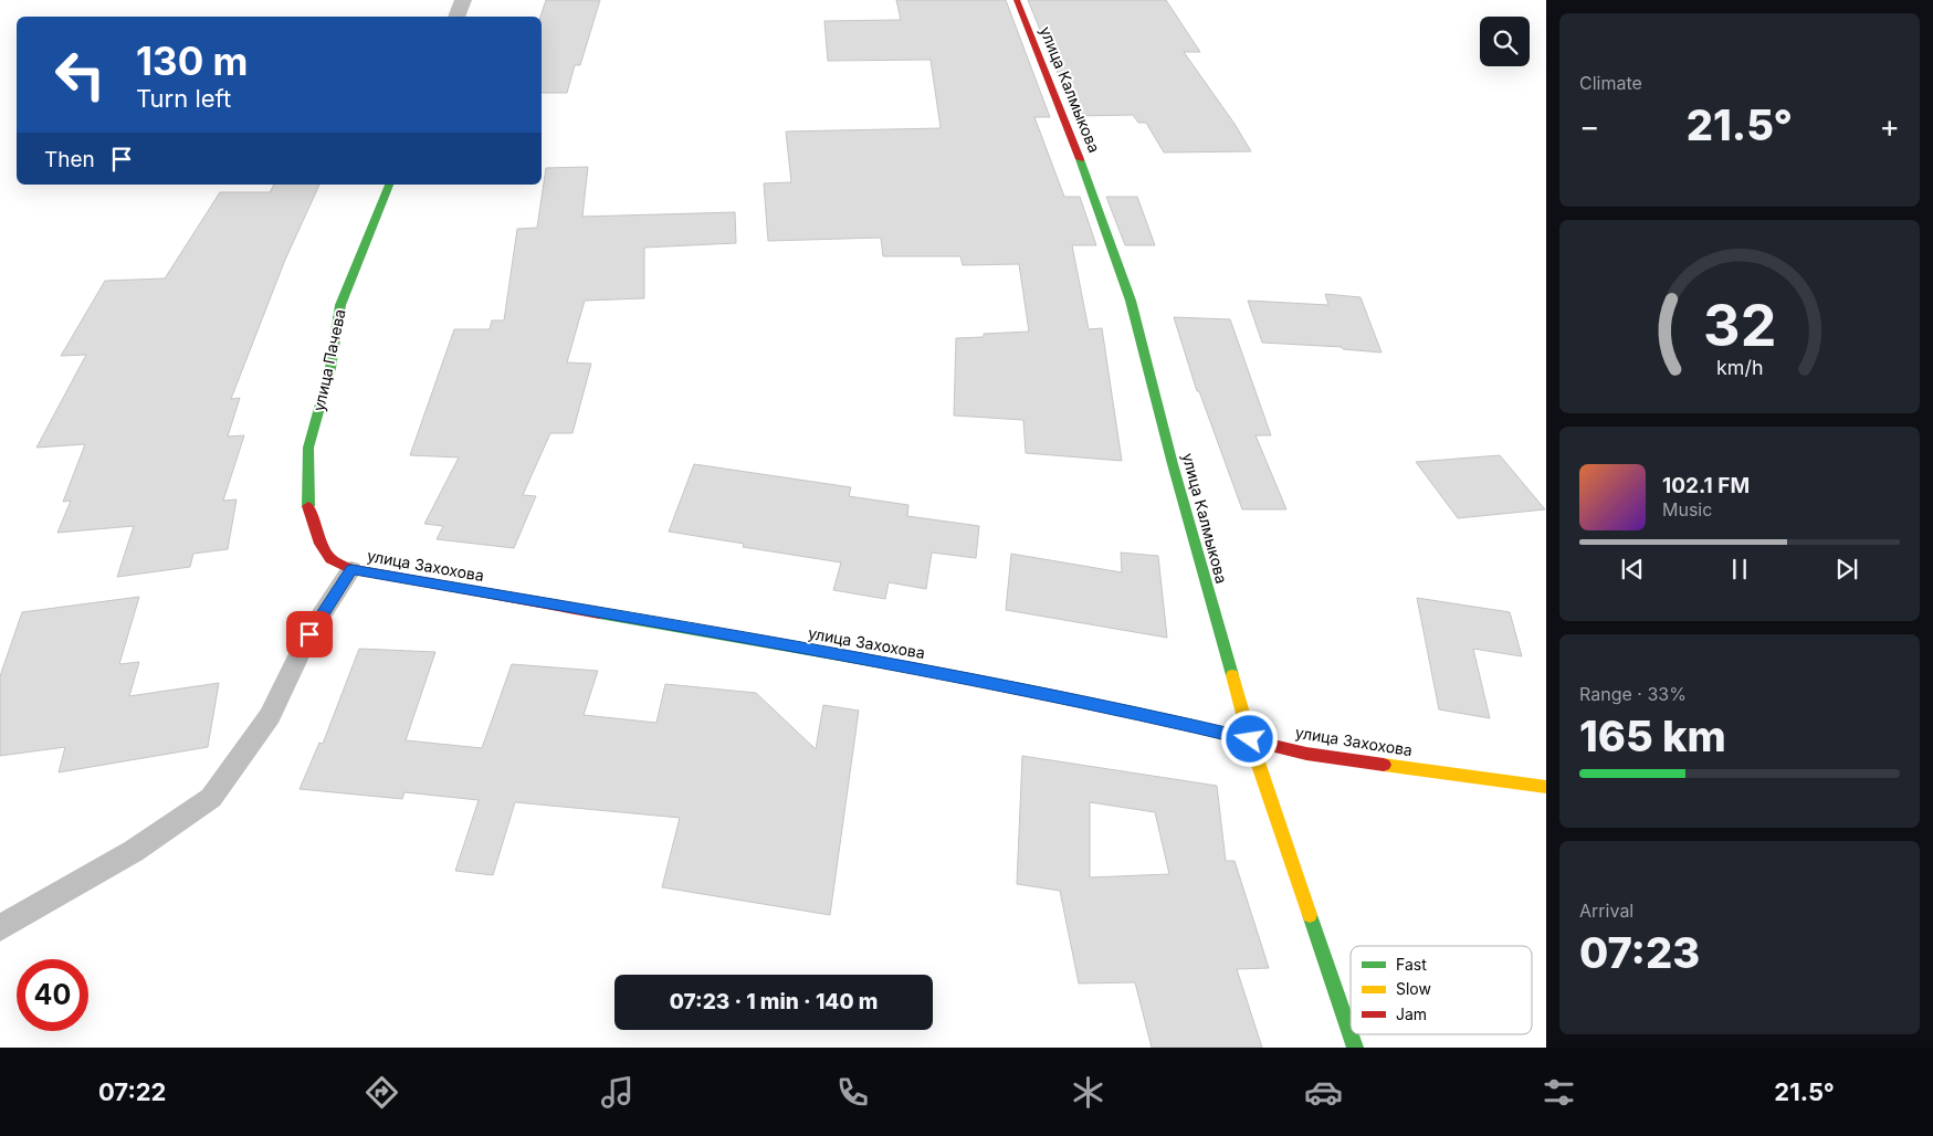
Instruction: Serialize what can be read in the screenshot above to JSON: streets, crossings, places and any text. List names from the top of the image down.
{
  "streets": {
    "street": ["улица Калмыкова", "улица Пачева", "улица Захохова"]
  },
  "crossings": [
    ["улица Калмыкова", "улица Захохова"],
    ["улица Пачева", "улица Захохова"]
  ],
  "legend": ["Fast", "Slow", "Jam"],
  "page": {
    "tile": [
      "Climate",
      ["Range · 33%", "165 km"],
      ["Arrival", "07:23"]
    ],
    "turn": ["130 m", "Turn left"],
    "heat": ["−", "21.5°", "+"],
    "then": "Then",
    "song": ["102.1 FM", "Music"],
    "limit": "40",
    "trip": "07:23 · 1 min · 140 m",
    "tabs": ["07:22", "21.5°"],
    "gauge": ["32", "km/h"]
  }
}
